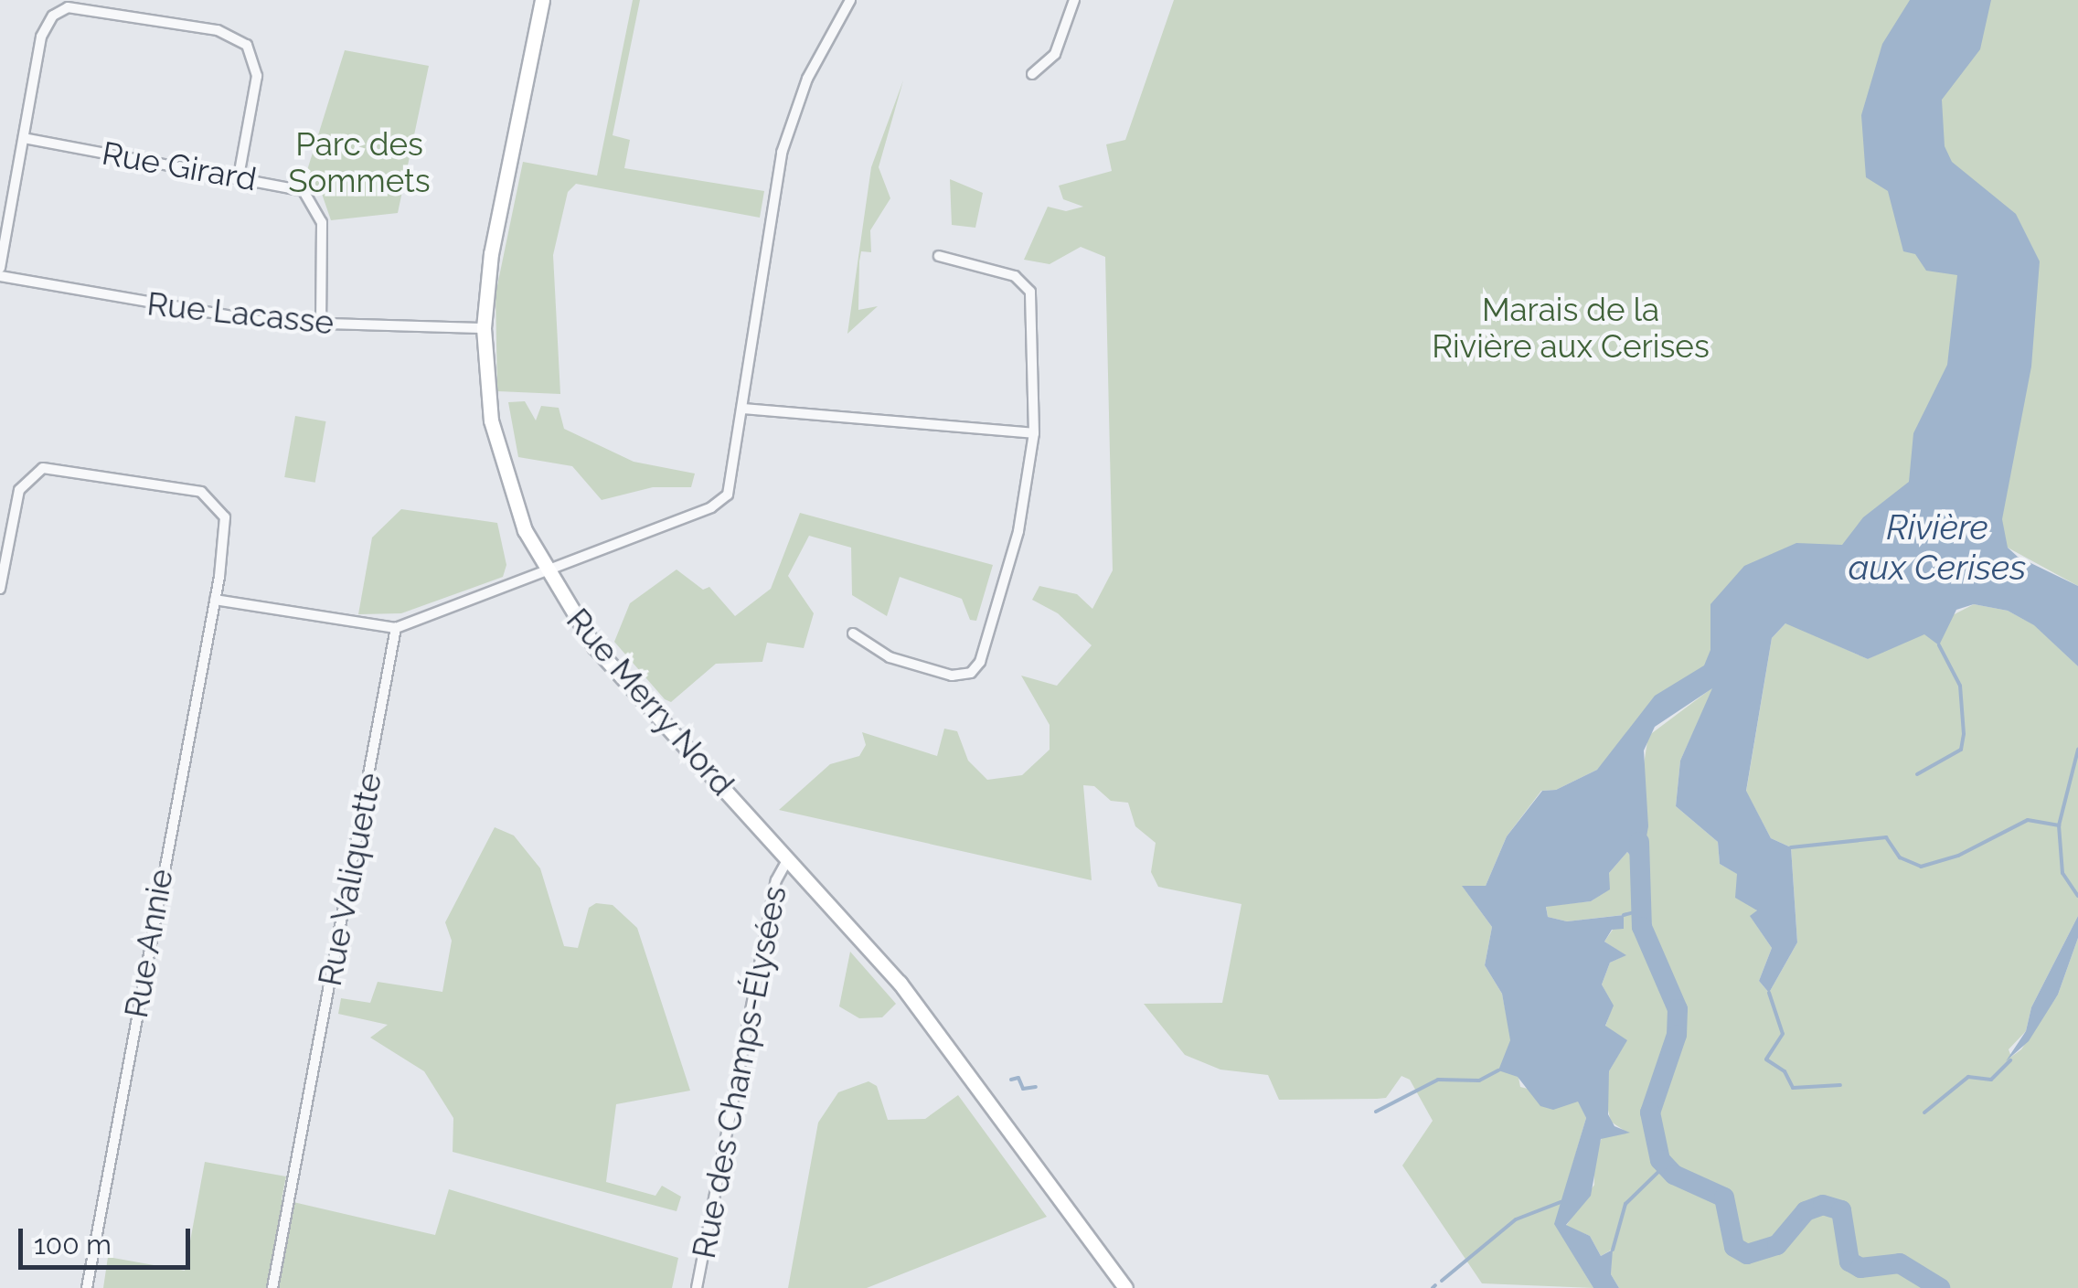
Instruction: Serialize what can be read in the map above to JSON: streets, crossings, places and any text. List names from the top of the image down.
{
  "streets": {
    "main road": ["Rue Merry Nord"],
    "street": [
      "Rue Girard",
      "Rue Lacasse",
      "Rue Valiquette",
      "Rue Annie",
      "Rue des Champs-Élysées"
    ]
  },
  "crossings": [
    ["Rue Girard", "Rue Lacasse"],
    ["Rue Lacasse", "Rue Merry Nord"],
    ["Rue Merry Nord", "Rue des Champs-Élysées"]
  ],
  "water": ["Rivière aux Cerises"],
  "parks": ["Parc des Sommets", "Marais de la Rivière aux Cerises"],
  "scale_bar": "100 m"
}
